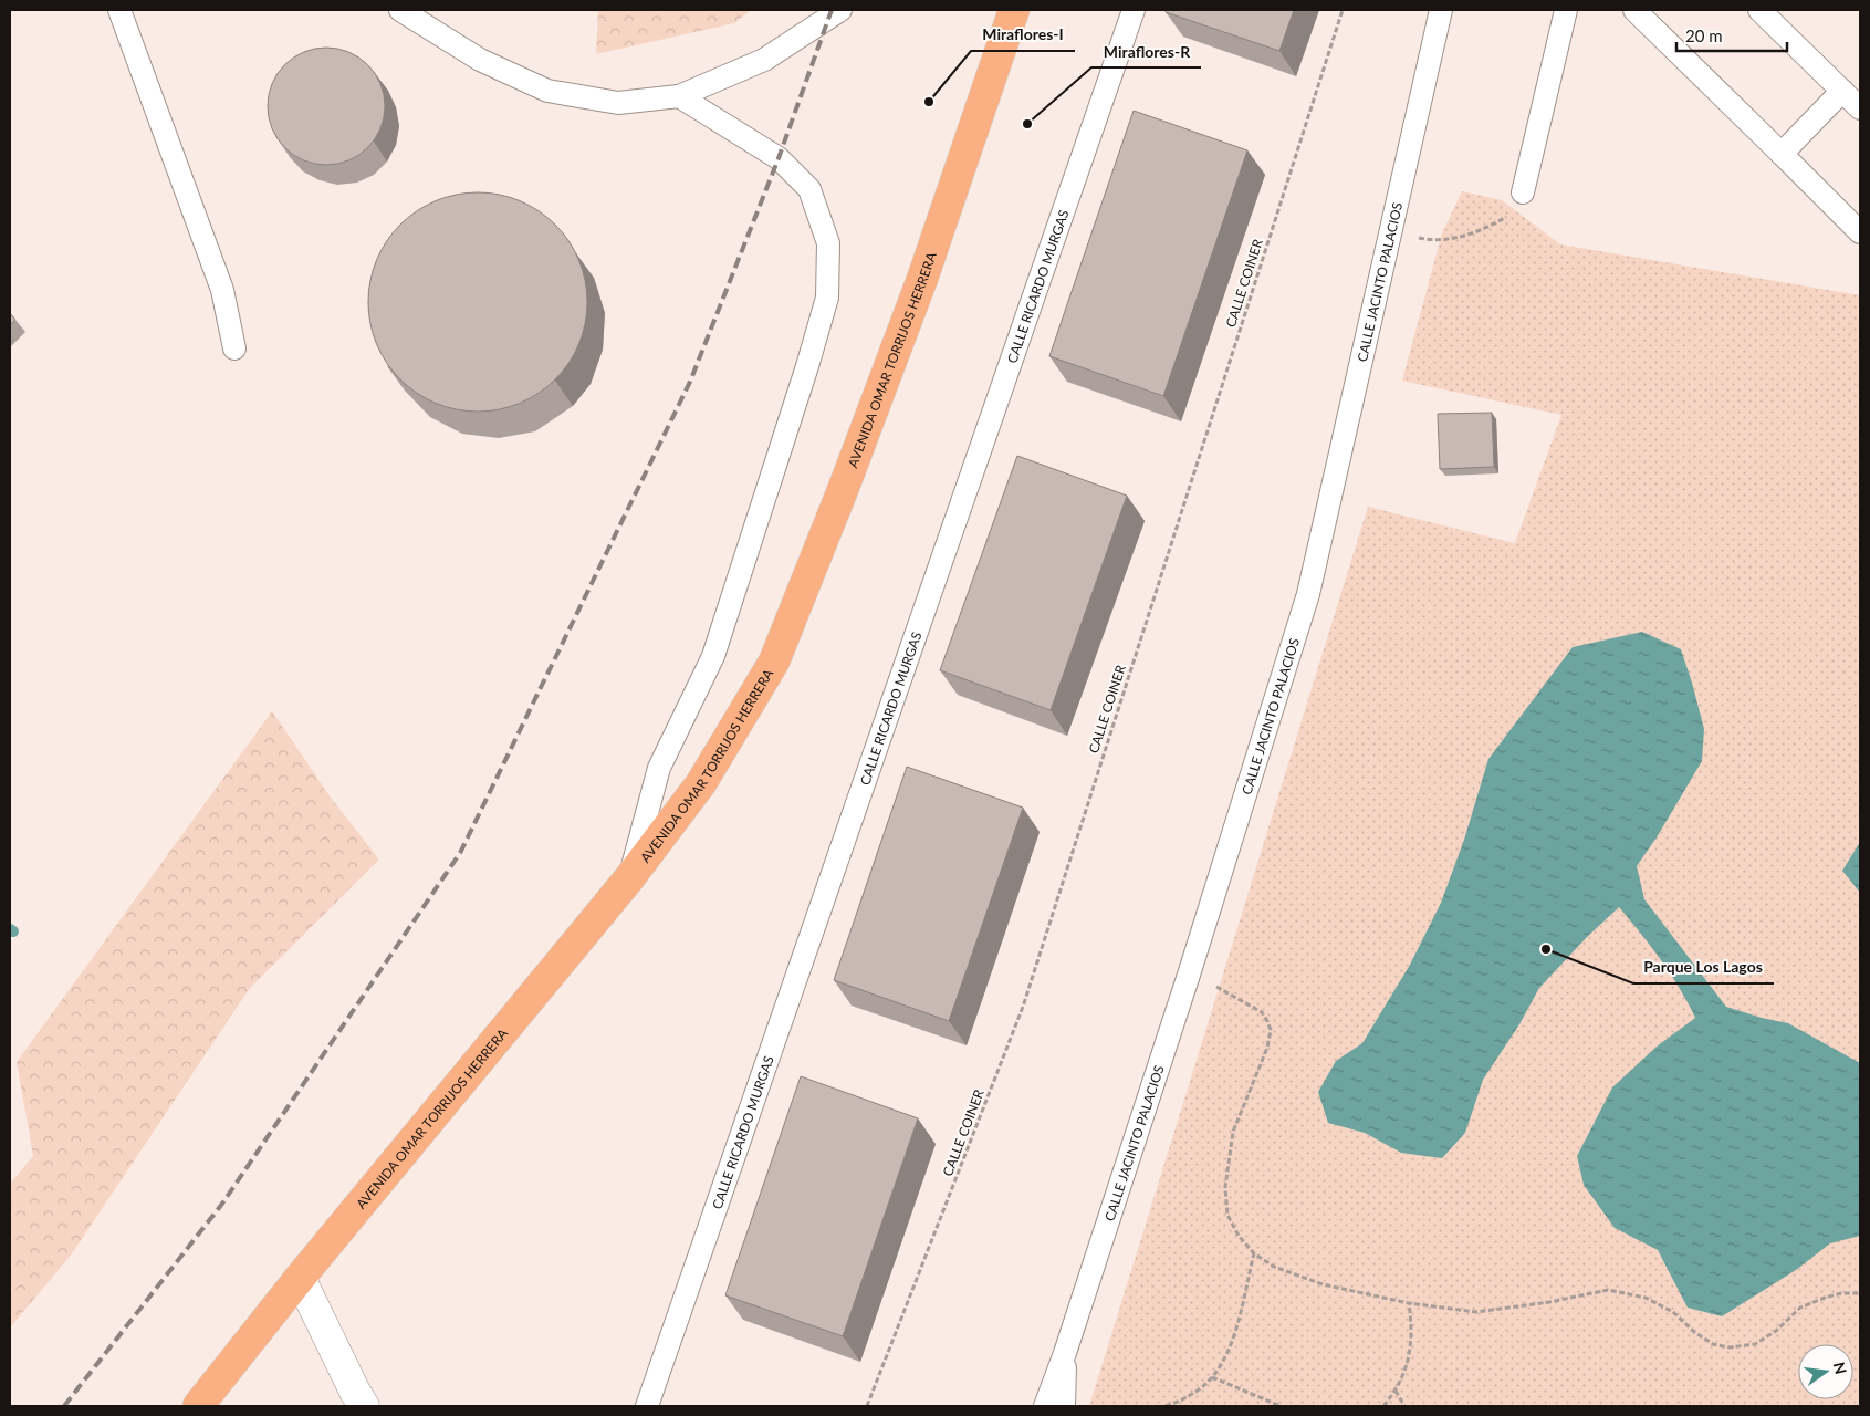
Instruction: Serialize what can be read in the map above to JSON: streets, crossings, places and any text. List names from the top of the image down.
{
  "streets": {
    "main road": ["AVENIDA OMAR TORRIJOS HERRERA"],
    "lane": ["CALLE JACINTO PALACIOS", "CALLE RICARDO MURGAS"],
    "path": ["CALLE COINER"]
  },
  "places": ["Miraflores-I", "Miraflores-R", "Parque Los Lagos"],
  "scale_bar": "20 m",
  "north": "right"
}
